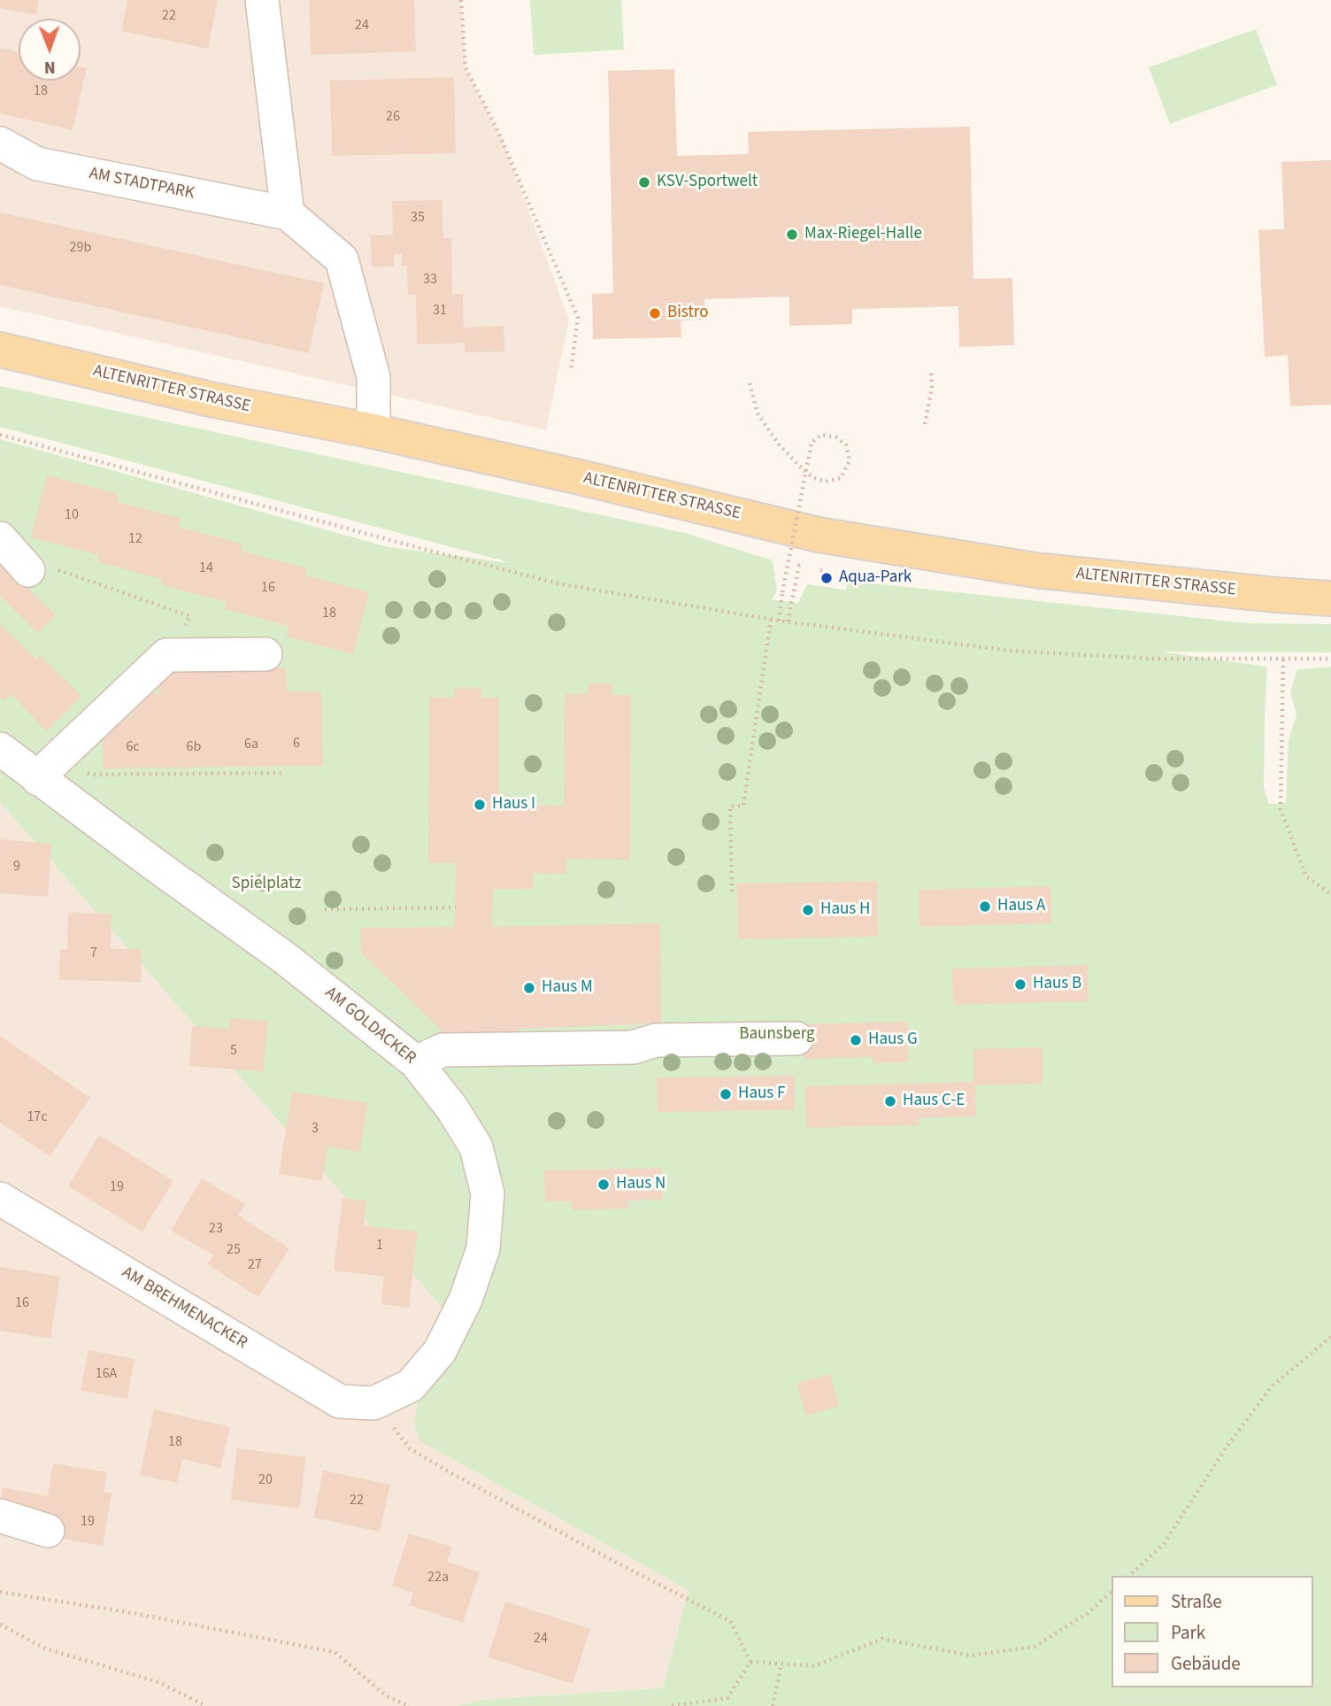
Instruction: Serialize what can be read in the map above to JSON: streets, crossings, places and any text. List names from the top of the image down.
{
  "streets": {
    "main road": ["ALTENRITTER STRASSE"],
    "street": ["AM STADTPARK", "AM GOLDACKER", "AM BREHMENACKER"]
  },
  "crossings": [
    ["AM STADTPARK", "ALTENRITTER STRASSE"],
    ["AM GOLDACKER", "AM BREHMENACKER"]
  ],
  "parks": ["Spielplatz", "Baunsberg"],
  "places": [
    "KSV-Sportwelt",
    "Max-Riegel-Halle",
    "Bistro",
    "Aqua-Park",
    "Haus I",
    "Haus A",
    "Haus H",
    "Haus B",
    "Haus M",
    "Haus G",
    "Haus F",
    "Haus C-E",
    "Haus N"
  ],
  "house_numbers": [
    "22",
    "24",
    "18",
    "26",
    "35",
    "29b",
    "33",
    "31",
    "10",
    "12",
    "14",
    "16",
    "18",
    "6",
    "6a",
    "6c",
    "6b",
    "9",
    "7",
    "5",
    "17c",
    "3",
    "19",
    "23",
    "1",
    "25",
    "27",
    "16",
    "16A",
    "18",
    "20",
    "22",
    "19",
    "22a",
    "24"
  ],
  "legend": ["Straße", "Park", "Gebäude"],
  "north": "bottom"
}
